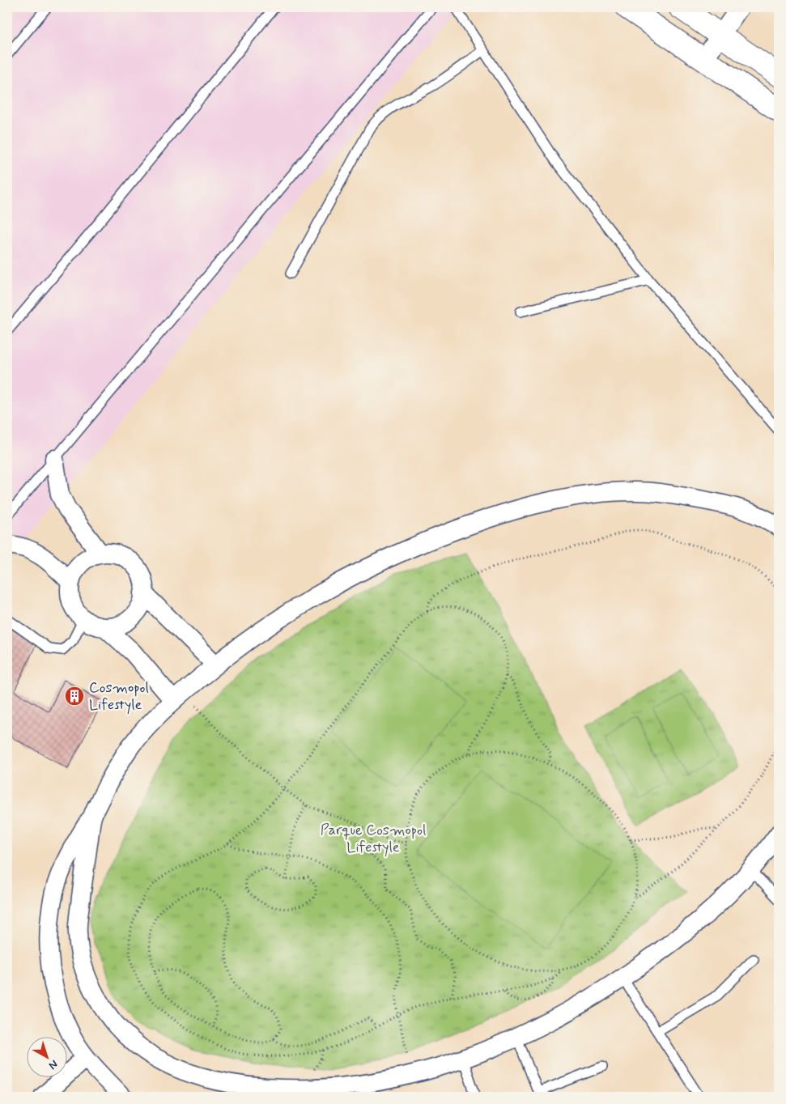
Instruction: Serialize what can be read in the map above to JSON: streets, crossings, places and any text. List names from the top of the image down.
{
  "parks": ["Parque Cosmopol Lifestyle"],
  "places": {
    "building": ["Cosmopol Lifestyle"]
  },
  "north": "bottom right"
}
